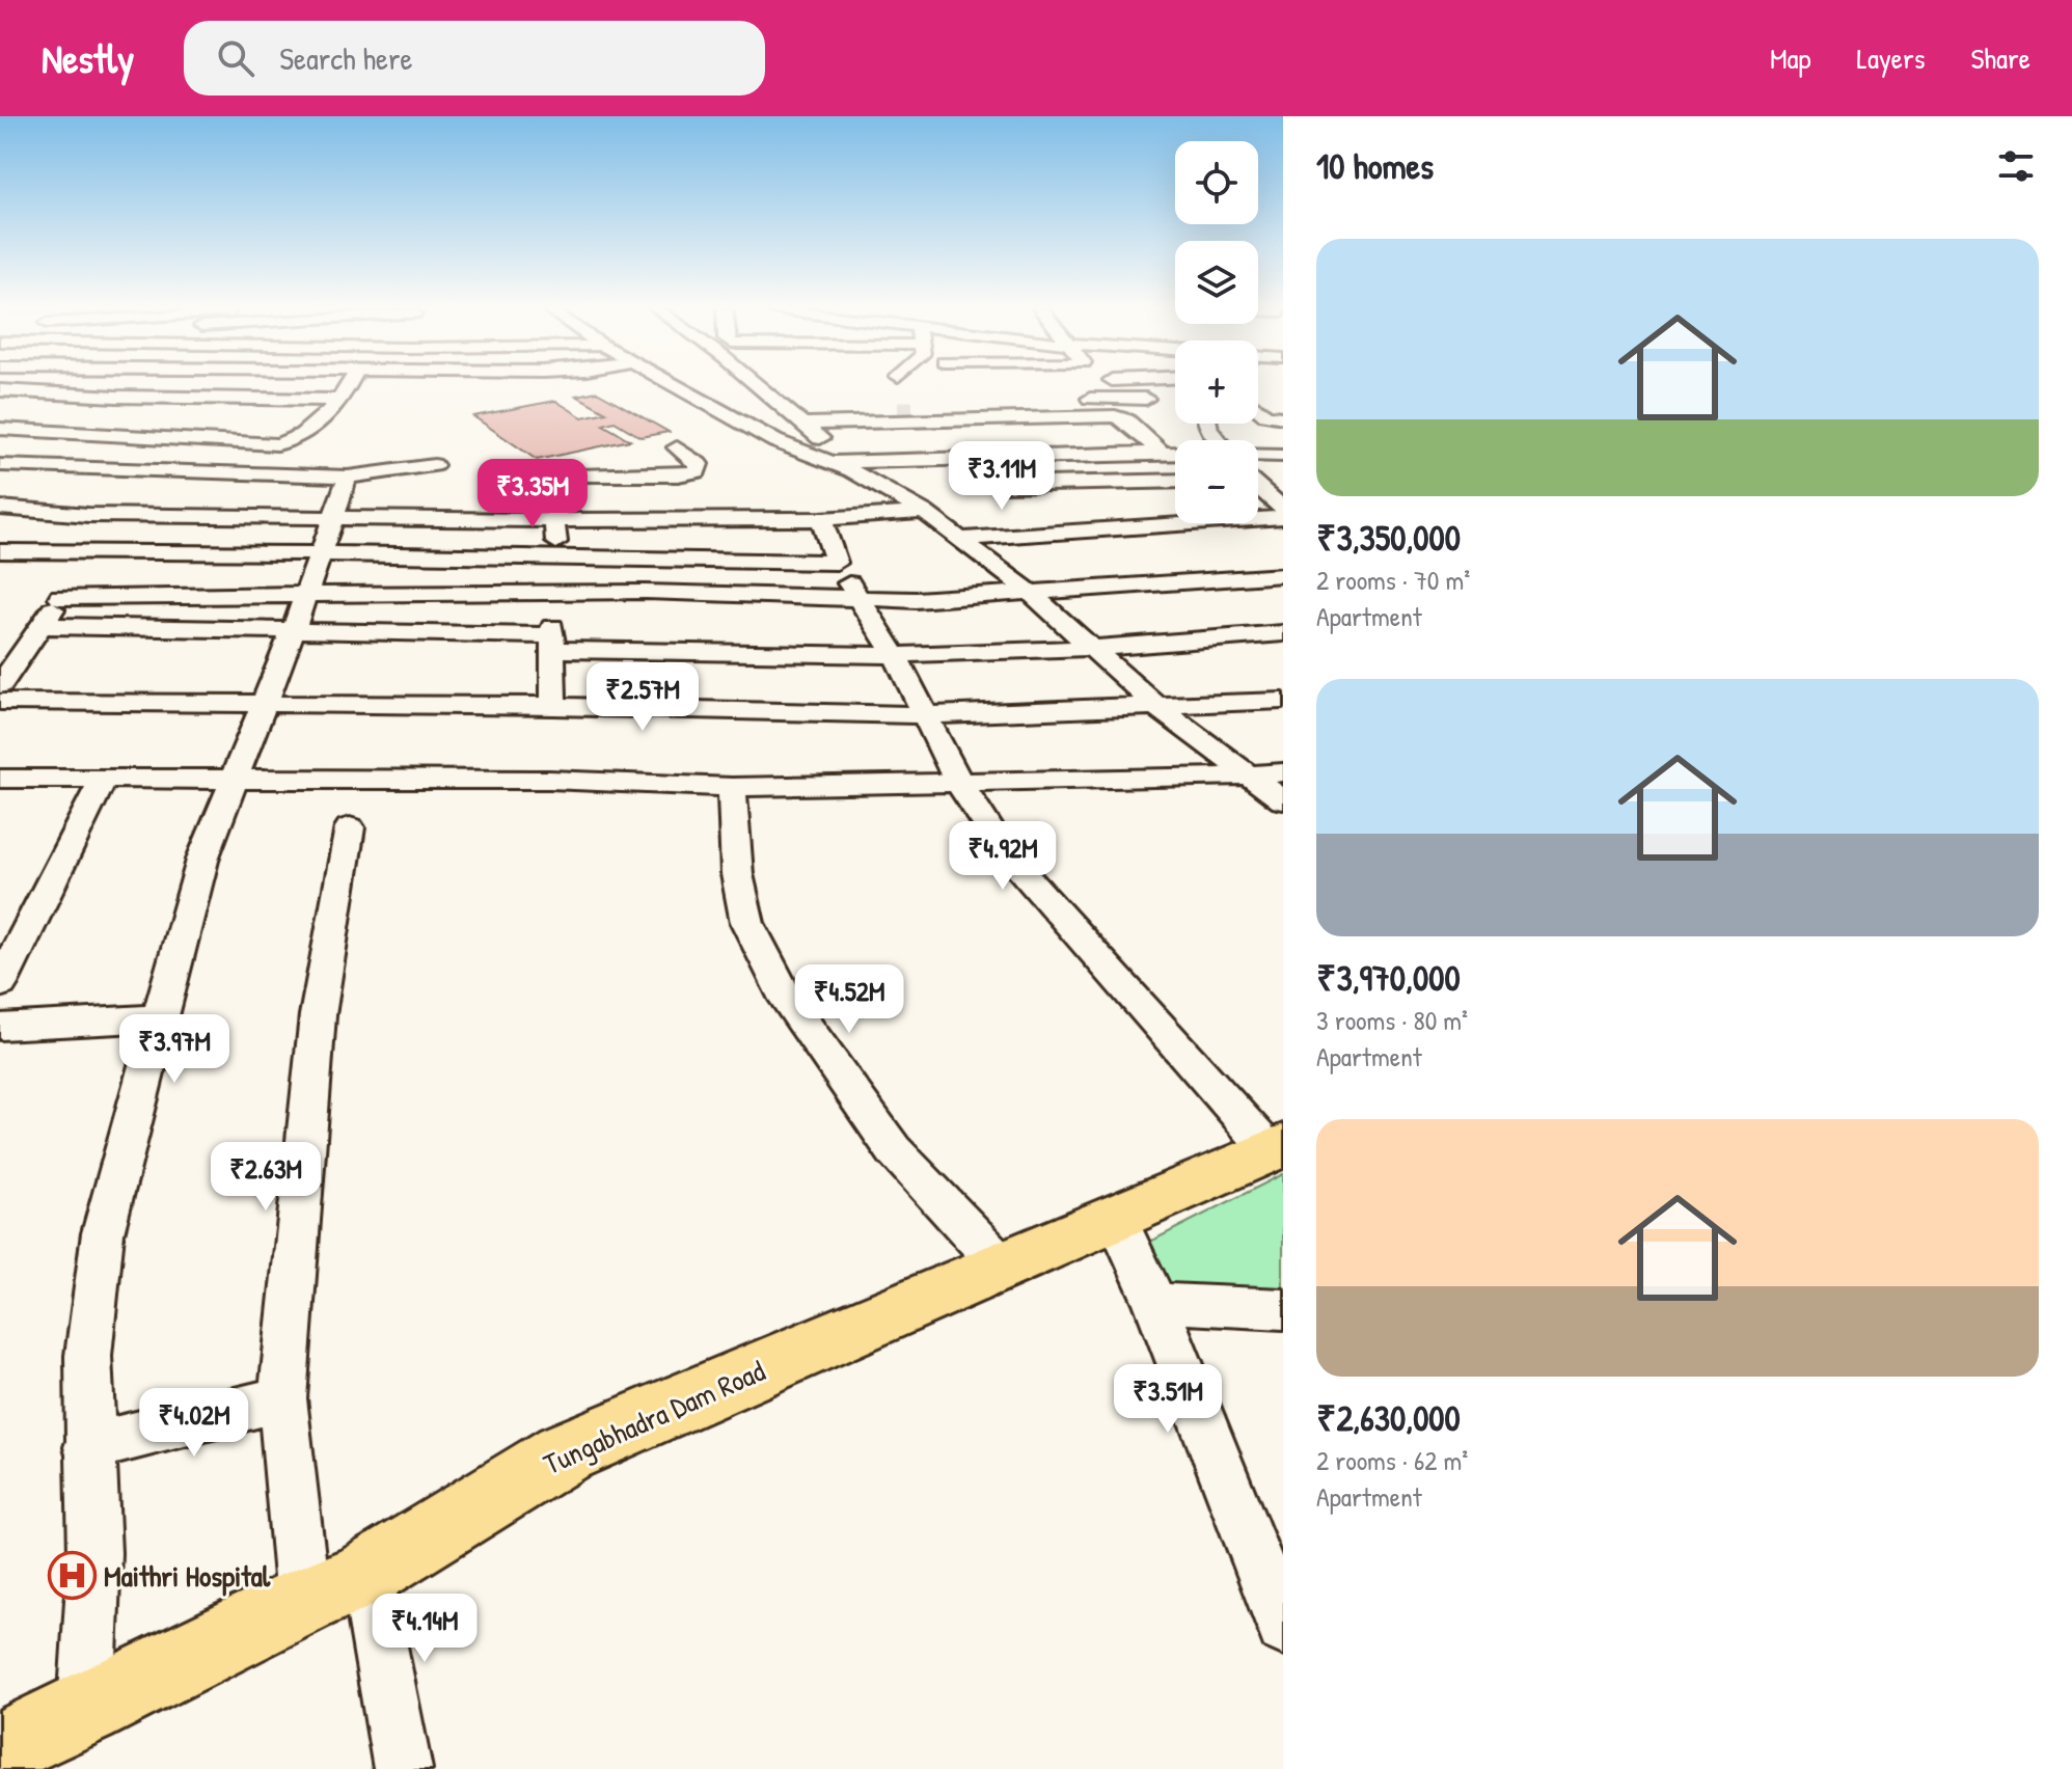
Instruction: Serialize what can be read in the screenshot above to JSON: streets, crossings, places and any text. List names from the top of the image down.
{
  "streets": {
    "main road": ["Tungabhadra Dam Road"]
  },
  "places": {
    "hospital": ["Maithri Hospital"]
  },
  "page": {
    "header": "Nestly",
    "search": "Search here",
    "nav": ["Map", "Layers", "Share"],
    "heading": "10 homes",
    "map_buttons": ["+", "−"],
    "list": [
      {
        "name": "₹3,350,000",
        "note": "2 rooms · 70 m² · Apartment"
      },
      {
        "name": "₹3,970,000",
        "note": "3 rooms · 80 m² · Apartment"
      },
      {
        "name": "₹2,630,000",
        "note": "2 rooms · 62 m² · Apartment"
      }
    ],
    "price": [
      "₹3.11M",
      "₹3.35M",
      "₹2.57M",
      "₹4.92M",
      "₹4.52M",
      "₹3.97M",
      "₹2.63M",
      "₹3.51M",
      "₹4.02M",
      "₹4.14M"
    ]
  }
}
